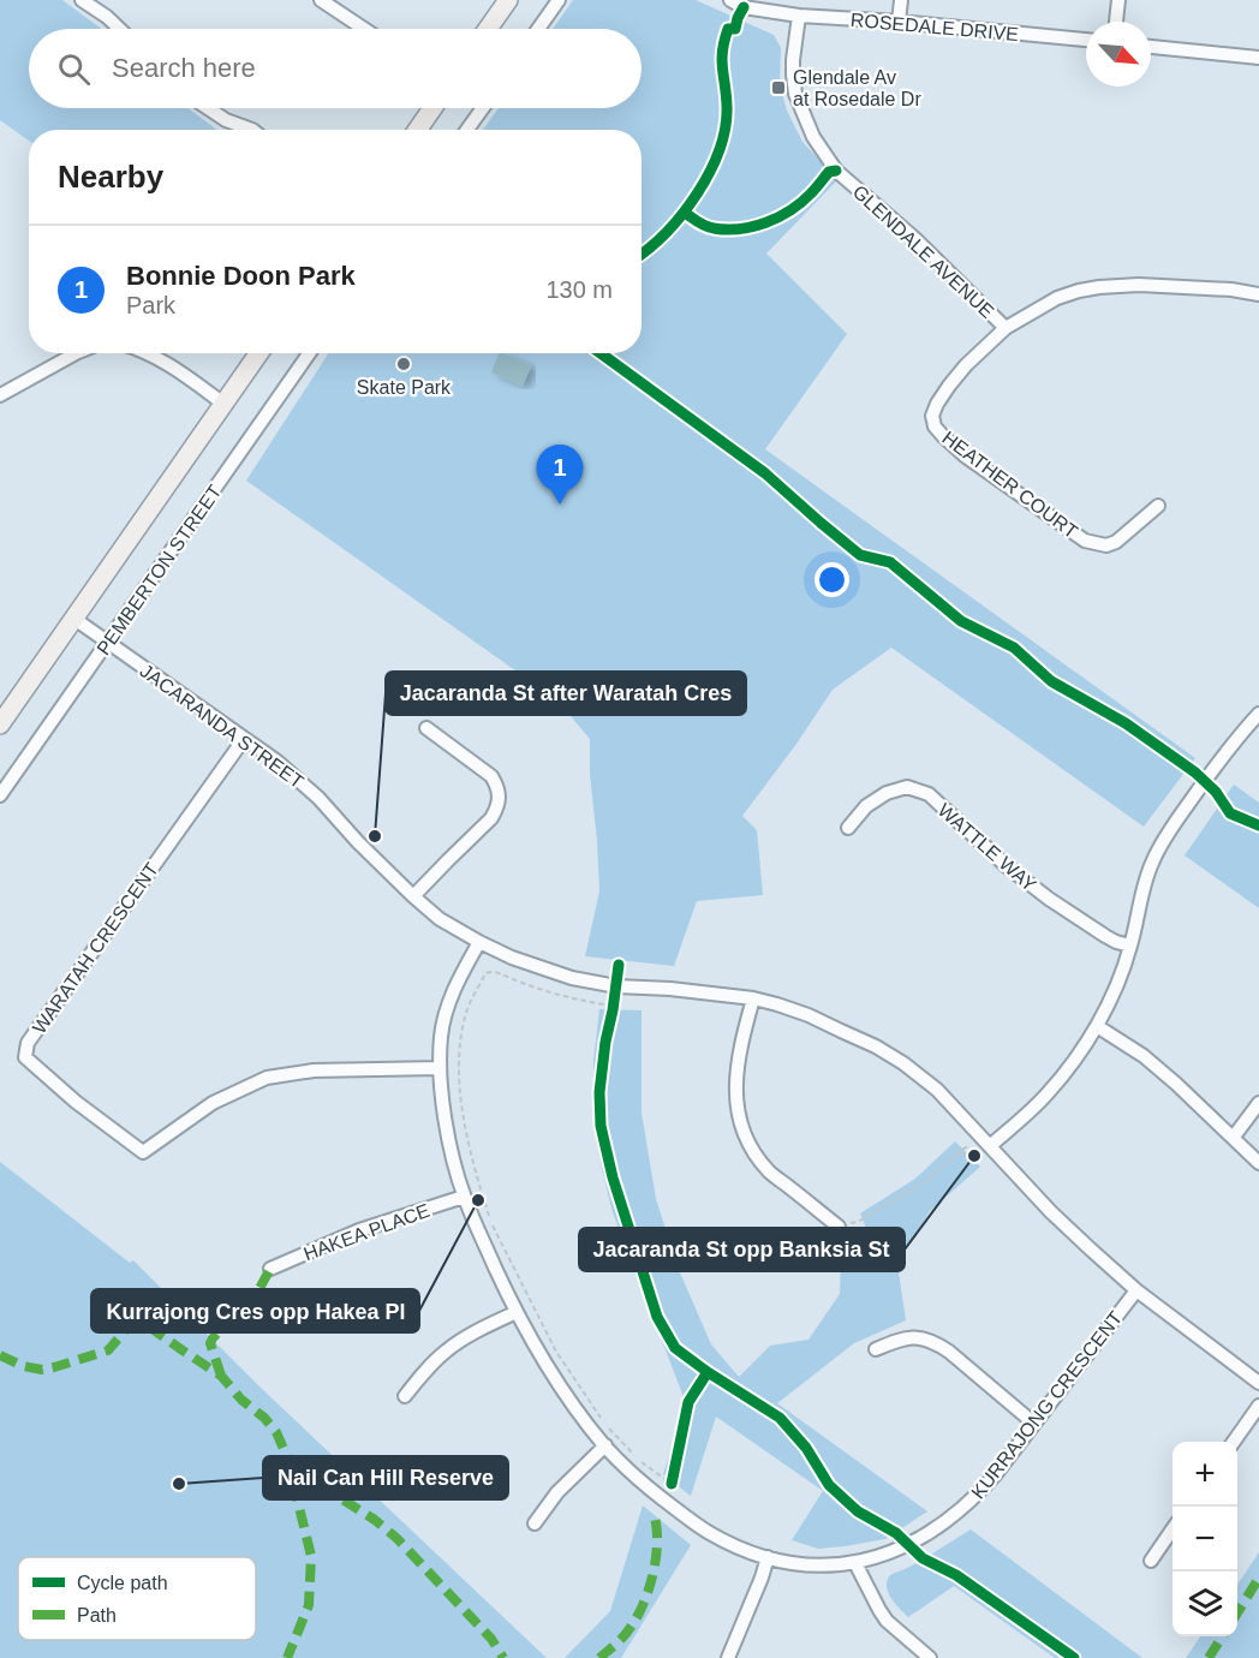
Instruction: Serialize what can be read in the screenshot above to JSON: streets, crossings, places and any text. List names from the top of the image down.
{
  "streets": {
    "main road": ["PEMBERTON STREET"],
    "street": [
      "ROSEDALE DRIVE",
      "GLENDALE AVENUE",
      "HEATHER COURT",
      "JACARANDA STREET",
      "WATTLE WAY",
      "WARATAH CRESCENT",
      "HAKEA PLACE",
      "KURRAJONG CRESCENT"
    ]
  },
  "crossings": [
    ["ROSEDALE DRIVE", "GLENDALE AVENUE"],
    ["GLENDALE AVENUE", "HEATHER COURT"],
    ["PEMBERTON STREET", "JACARANDA STREET"],
    ["JACARANDA STREET", "WARATAH CRESCENT"],
    ["JACARANDA STREET", "KURRAJONG CRESCENT"],
    ["WARATAH CRESCENT", "KURRAJONG CRESCENT"],
    ["HAKEA PLACE", "KURRAJONG CRESCENT"]
  ],
  "places": {
    "transit": ["Glendale Av at Rosedale Dr"],
    "other": [
      "Skate Park",
      "Jacaranda St after Waratah Cres",
      "Jacaranda St opp Banksia St",
      "Kurrajong Cres opp Hakea Pl",
      "Nail Can Hill Reserve"
    ]
  },
  "legend": ["Cycle path", "Path"],
  "north": "bottom right",
  "page": {
    "search": "Search here",
    "heading": "Nearby",
    "list": [
      {
        "mark": "1",
        "name": "Bonnie Doon Park",
        "note": "Park",
        "value": "130 m"
      }
    ],
    "pins": "1",
    "map_buttons": ["+", "−"]
  }
}
